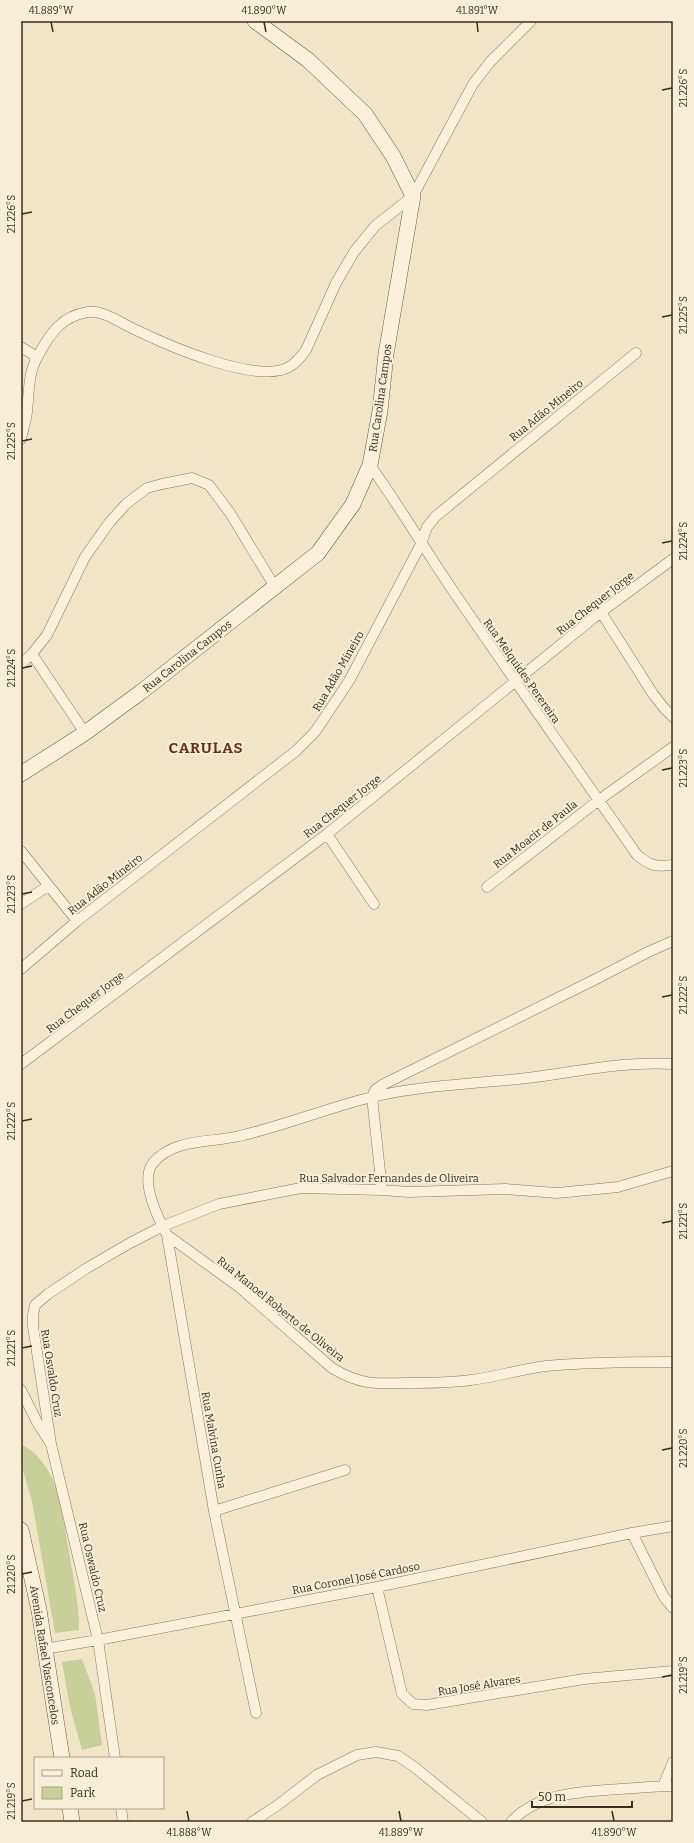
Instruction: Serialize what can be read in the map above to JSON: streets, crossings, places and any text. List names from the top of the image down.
{
  "streets": {
    "main road": ["Rua Carolina Campos", "Avenida Rafael Vasconcelos"],
    "street": [
      "Rua Adão Mineiro",
      "Rua Chequer Jorge",
      "Rua Melquides Perereira",
      "Rua Moacir de Paula",
      "Rua Salvador Fernandes de Oliveira",
      "Rua Manoel Roberto de Oliveira",
      "Rua Osvaldo Cruz",
      "Rua Malvina Cunha",
      "Rua Oswaldo Cruz",
      "Rua Coronel José Cardoso",
      "Rua José Alvares"
    ]
  },
  "crossings": [
    ["Rua Carolina Campos", "Rua Melquides Perereira"],
    ["Rua Adão Mineiro", "Rua Melquides Perereira"],
    ["Rua Chequer Jorge", "Rua Melquides Perereira"],
    ["Rua Melquides Perereira", "Rua Moacir de Paula"],
    ["Rua Salvador Fernandes de Oliveira", "Rua Manoel Roberto de Oliveira"],
    ["Rua Salvador Fernandes de Oliveira", "Rua Osvaldo Cruz"],
    ["Rua Salvador Fernandes de Oliveira", "Rua Malvina Cunha"],
    ["Rua Manoel Roberto de Oliveira", "Rua Malvina Cunha"],
    ["Rua Osvaldo Cruz", "Rua Oswaldo Cruz"],
    ["Rua Malvina Cunha", "Rua Coronel José Cardoso"],
    ["Rua Oswaldo Cruz", "Rua Coronel José Cardoso"],
    ["Rua Coronel José Cardoso", "Avenida Rafael Vasconcelos"],
    ["Rua Coronel José Cardoso", "Rua José Alvares"]
  ],
  "districts": ["CARULAS"],
  "legend": ["Road", "Park"],
  "scale_bar": "50 m",
  "coordinates": [
    "41.889°W",
    "41.890°W",
    "41.891°W",
    "21.226°S",
    "21.225°S",
    "21.224°S",
    "21.223°S",
    "21.222°S",
    "21.221°S",
    "21.220°S",
    "21.219°S",
    "41.888°W"
  ]
}
